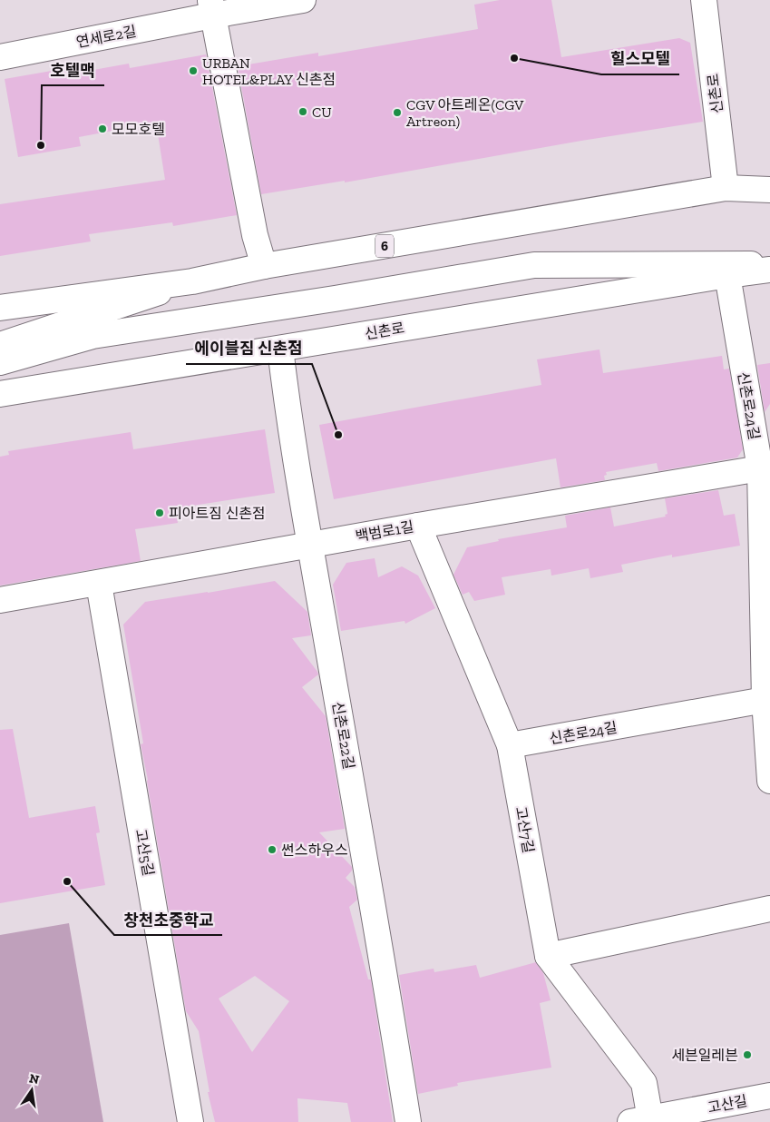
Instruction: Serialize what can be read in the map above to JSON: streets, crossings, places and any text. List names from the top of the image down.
{
  "streets": {
    "street": [
      "연세로2길",
      "신촌로",
      "6",
      "신촌로24길",
      "백범로1길",
      "신촌로22길",
      "고산7길",
      "고산5길",
      "고산길"
    ]
  },
  "crossings": [
    ["신촌로", "6"],
    ["신촌로", "신촌로24길"],
    ["신촌로", "신촌로22길"],
    ["신촌로24길", "백범로1길"],
    ["신촌로24길", "고산7길"],
    ["백범로1길", "신촌로22길"],
    ["백범로1길", "고산7길"],
    ["백범로1길", "고산5길"],
    ["고산7길", "고산길"]
  ],
  "places": [
    "힐스모텔",
    "URBAN HOTEL&PLAY 신촌점",
    "CU",
    "CGV 아트레온(CGV Artreon)",
    "모모호텔",
    "호텔맥",
    "에이블짐 신촌점",
    "피아트짐 신촌점",
    "썬스하우스",
    "창천초중학교",
    "세븐일레븐"
  ],
  "north": "top"
}
